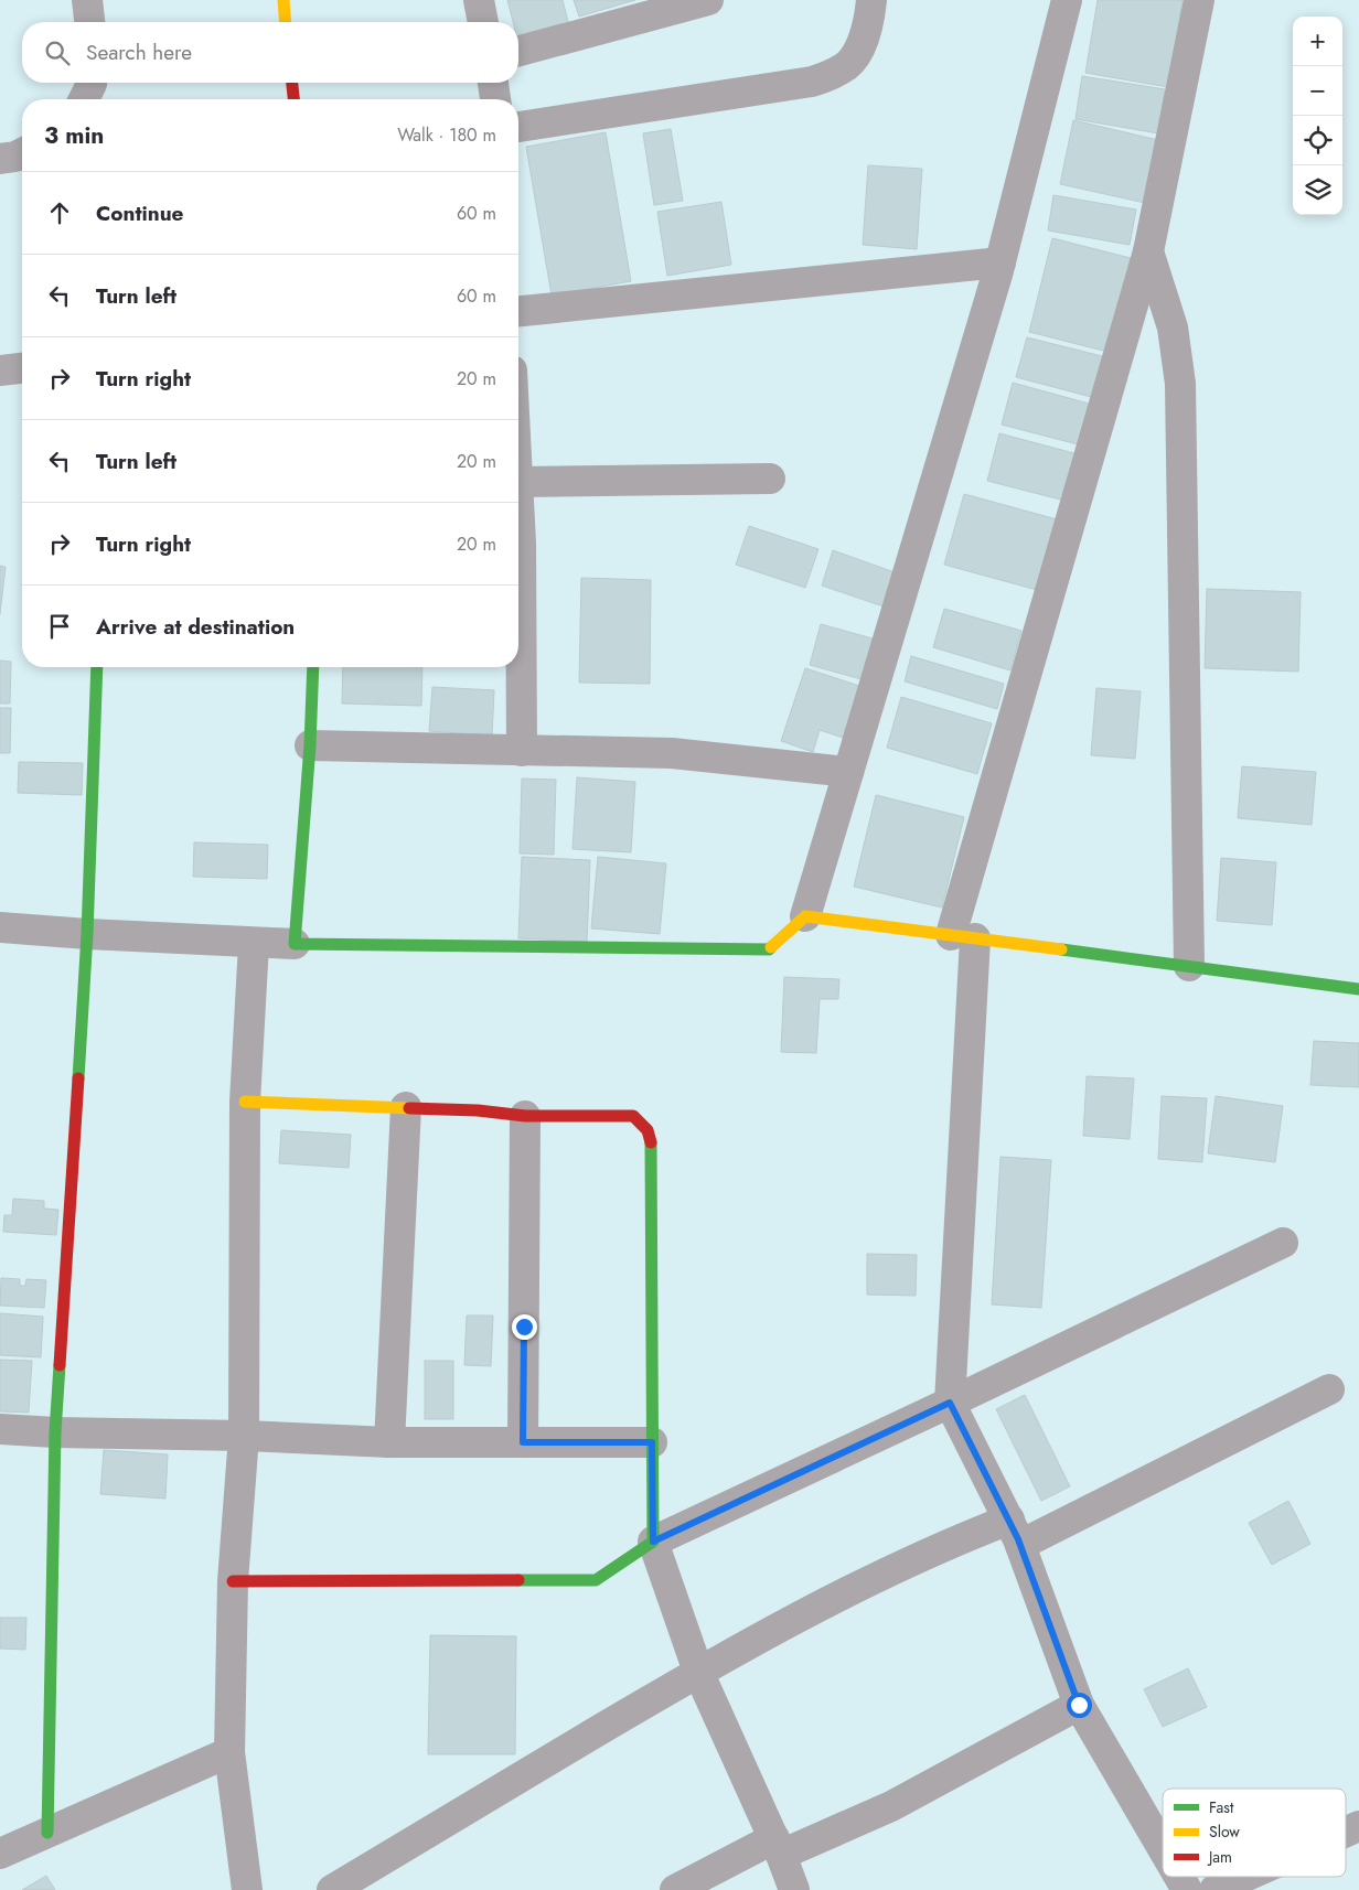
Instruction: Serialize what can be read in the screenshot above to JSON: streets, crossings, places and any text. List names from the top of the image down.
{
  "legend": ["Fast", "Slow", "Jam"],
  "page": {
    "map_buttons": ["+", "−"],
    "search": "Search here",
    "heading": ["3 min", "Walk · 180 m"],
    "list": [
      ["Continue", "60 m"],
      ["Turn left", "60 m"],
      ["Turn right", "20 m"],
      ["Turn left", "20 m"],
      ["Turn right", "20 m"],
      "Arrive at destination"
    ]
  }
}
